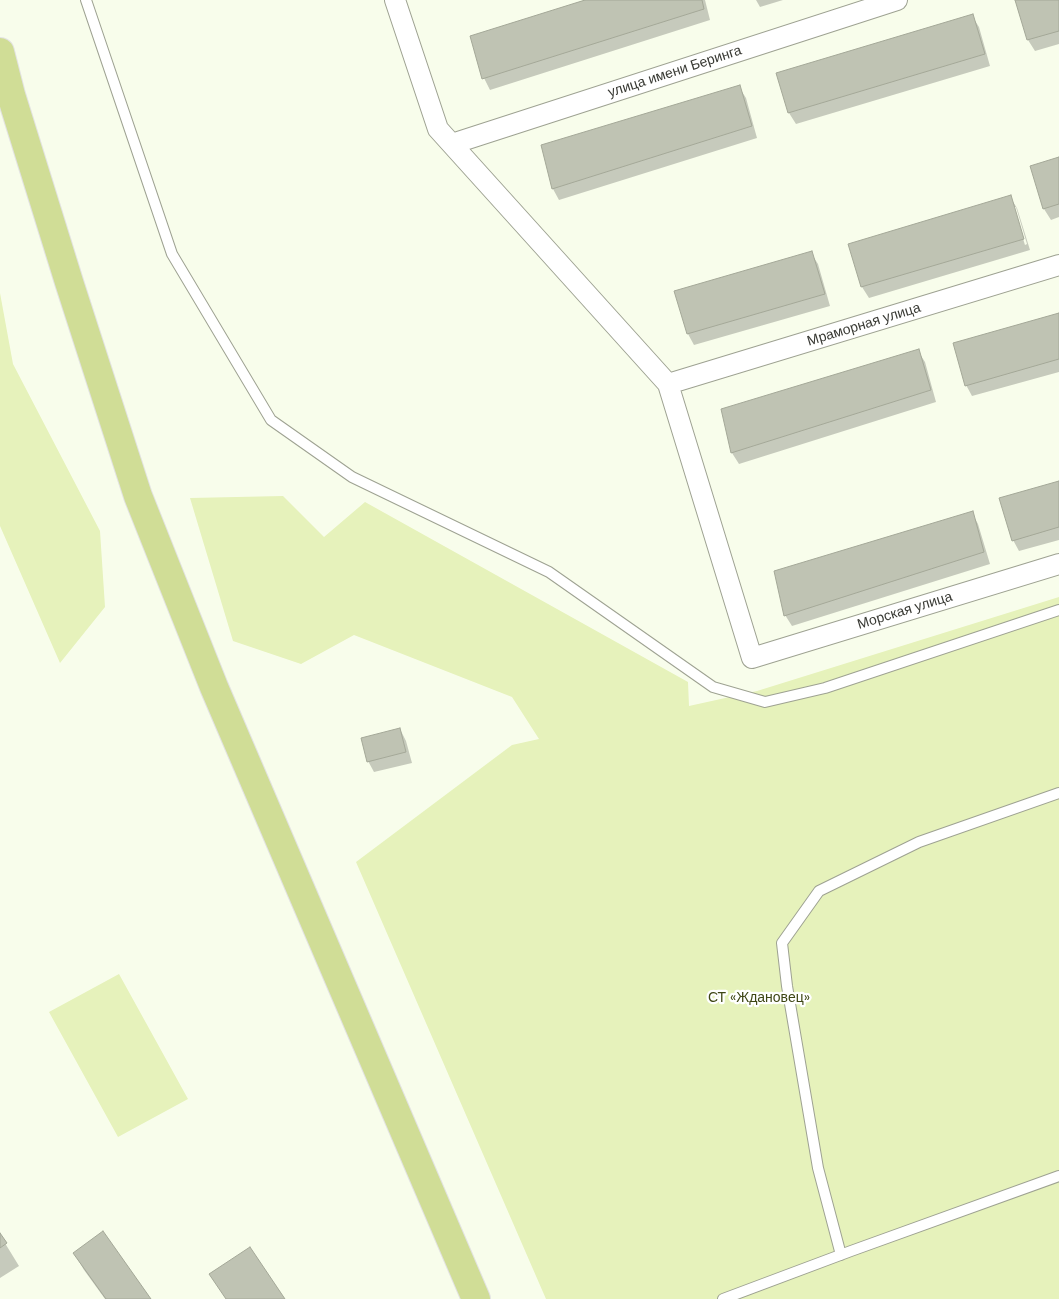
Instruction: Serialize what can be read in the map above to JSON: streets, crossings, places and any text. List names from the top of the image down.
{
  "streets": {
    "street": ["улица имени Беринга", "Мраморная улица", "Морская улица"]
  },
  "crossings": [
    ["Мраморная улица", "Морская улица"]
  ],
  "parks": ["СТ «Ждановец»"]
}
